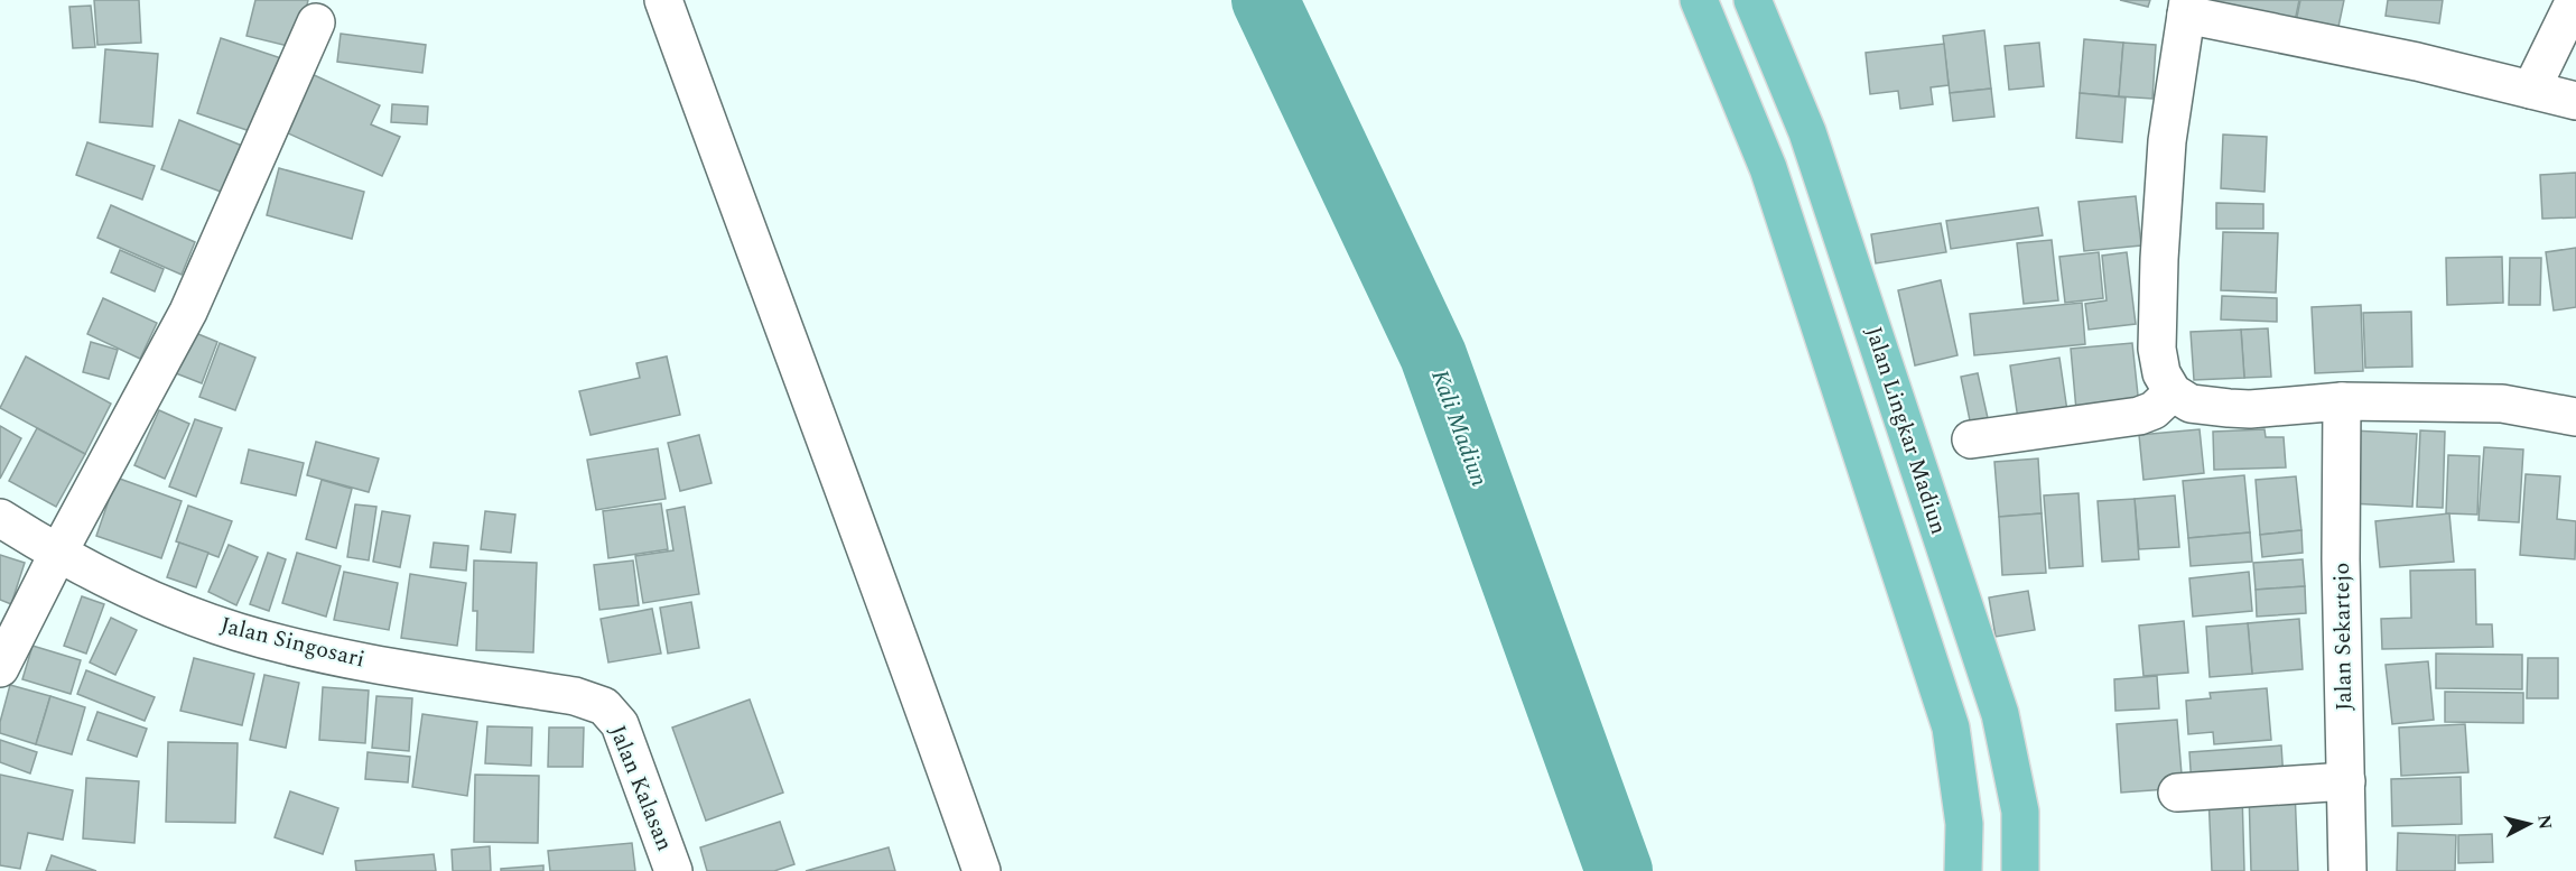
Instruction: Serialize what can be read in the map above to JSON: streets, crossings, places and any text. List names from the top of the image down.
{
  "streets": {
    "main road": ["Jalan Lingkar Madiun"],
    "street": ["Jalan Sekartejo", "Jalan Singosari", "Jalan Kalasan"]
  },
  "crossings": [
    ["Jalan Singosari", "Jalan Kalasan"]
  ],
  "water": ["Kali Madiun"],
  "north": "right"
}
